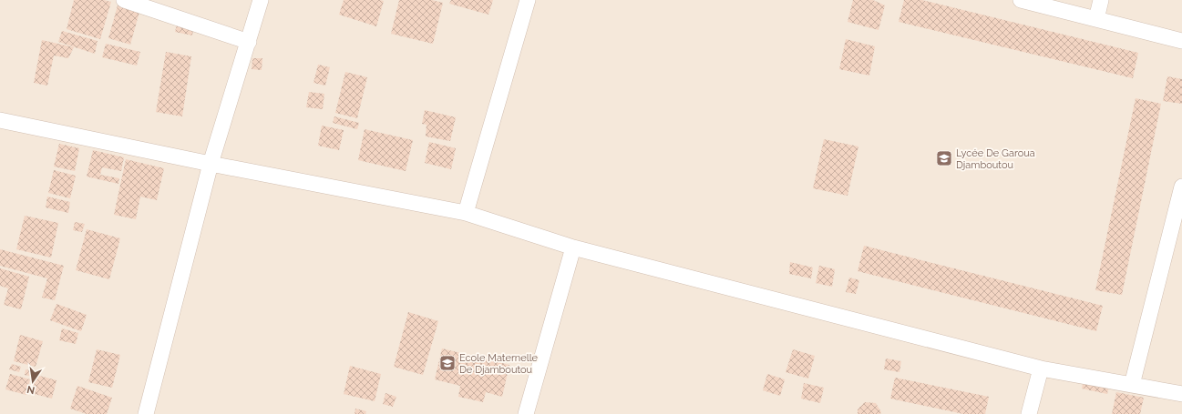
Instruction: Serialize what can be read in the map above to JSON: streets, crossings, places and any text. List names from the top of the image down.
{
  "places": {
    "school or university": ["Lycée De Garoua Djamboutou", "Ecole Maternelle De Djamboutou"]
  },
  "north": "bottom"
}
